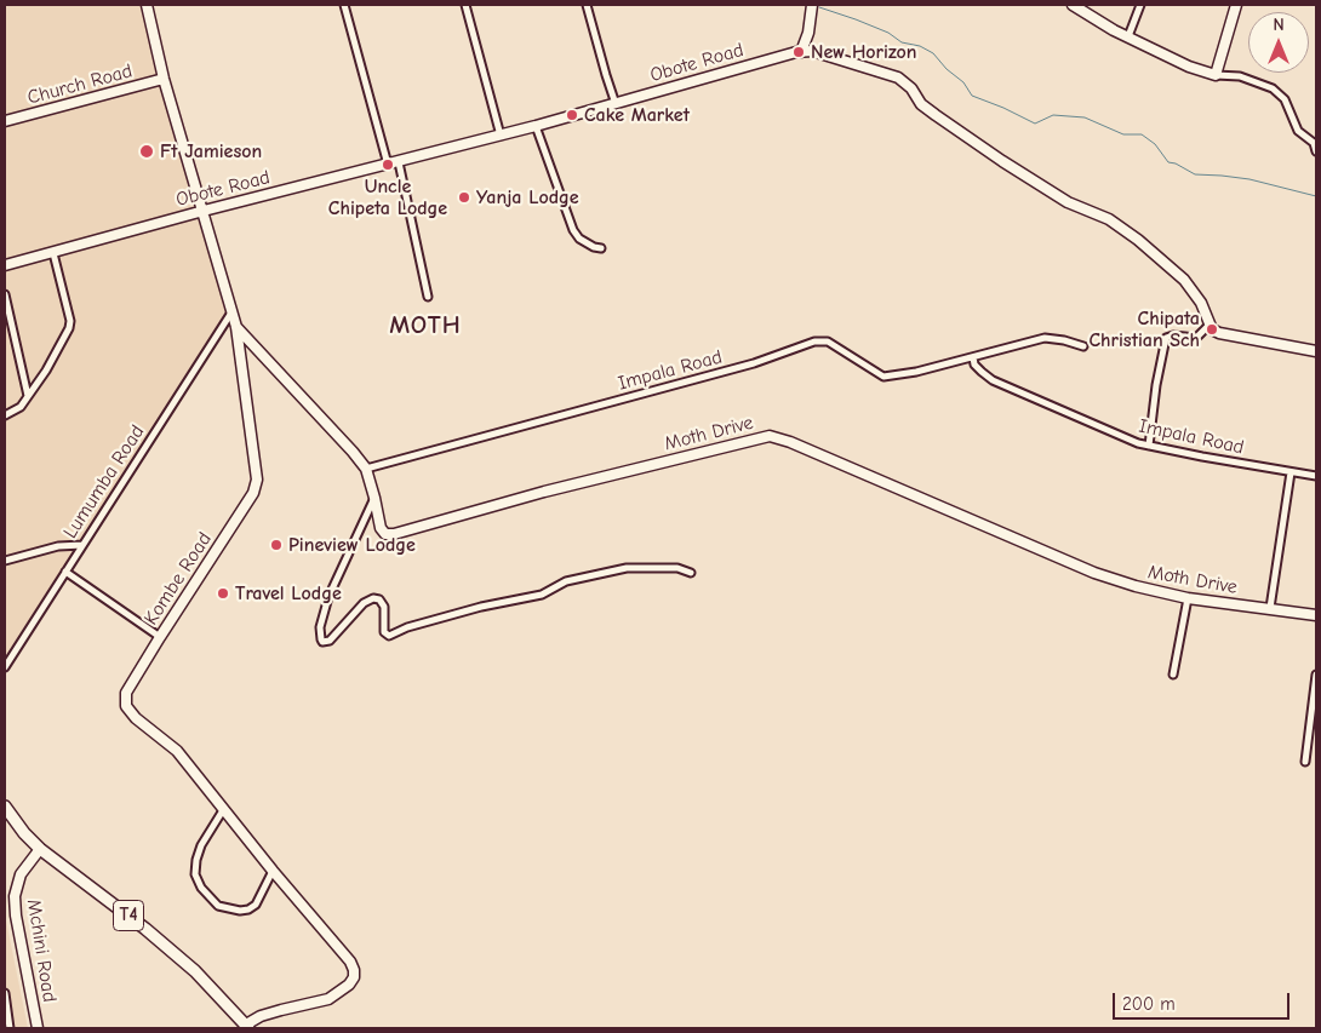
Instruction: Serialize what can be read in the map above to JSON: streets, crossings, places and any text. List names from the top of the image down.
{
  "streets": {
    "highway": ["T4"],
    "street": [
      "Obote Road",
      "Church Road",
      "Impala Road",
      "Moth Drive",
      "Lumumba Road",
      "Kombe Road",
      "Mchini Road"
    ]
  },
  "crossings": [
    ["Obote Road", "Kombe Road"],
    ["Church Road", "Kombe Road"],
    ["Impala Road", "Moth Drive"],
    ["Moth Drive", "Kombe Road"],
    ["Lumumba Road", "Kombe Road"],
    ["Kombe Road", "T4"],
    ["T4", "Mchini Road"]
  ],
  "districts": ["MOTH"],
  "places": [
    "New Horizon",
    "Cake Market",
    "Ft Jamieson",
    "Uncle Chipeta Lodge",
    "Yanja Lodge",
    "Chipata Christian Sch",
    "Pineview Lodge",
    "Travel Lodge"
  ],
  "scale_bar": "200 m",
  "north": "top"
}
